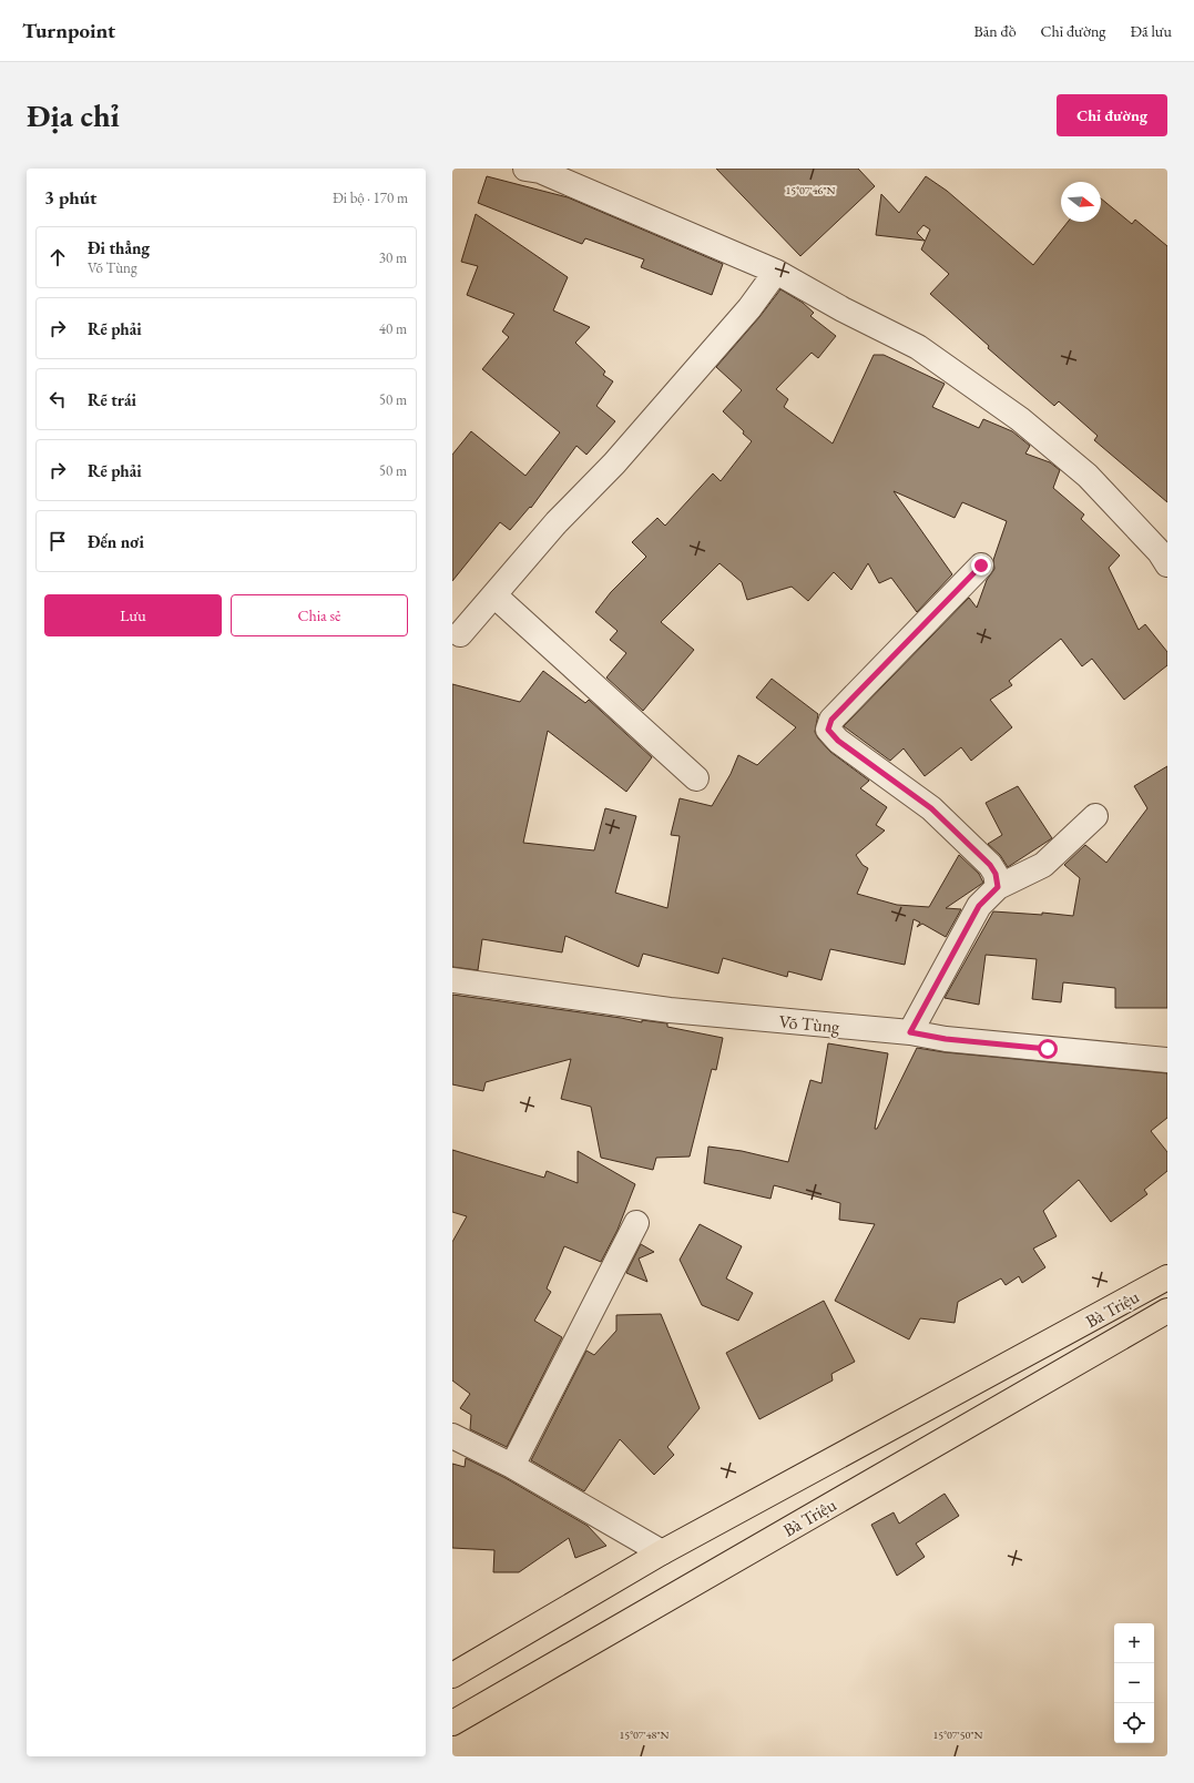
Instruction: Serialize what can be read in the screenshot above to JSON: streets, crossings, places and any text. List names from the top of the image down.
{
  "streets": {
    "highway": ["Bà Triệu"],
    "street": ["Võ Tùng"]
  },
  "north": "right",
  "page": {
    "header": "Turnpoint",
    "nav": ["Bản đồ", "Chỉ đường", "Đã lưu"],
    "buttons": [
      "Chỉ đường",
      ["Lưu", "Chia sẻ"]
    ],
    "title": "Địa chỉ",
    "heading": ["3 phút", "Đi bộ · 170 m"],
    "list": [
      ["Đi thẳng", "Võ Tùng", "30 m"],
      ["Rẽ phải", "40 m"],
      ["Rẽ trái", "50 m"],
      ["Rẽ phải", "50 m"],
      "Đến nơi"
    ],
    "map_buttons": ["+", "−"]
  },
  "coordinates": ["15°07'46\"N", "15°07'48\"N", "15°07'50\"N"]
}
